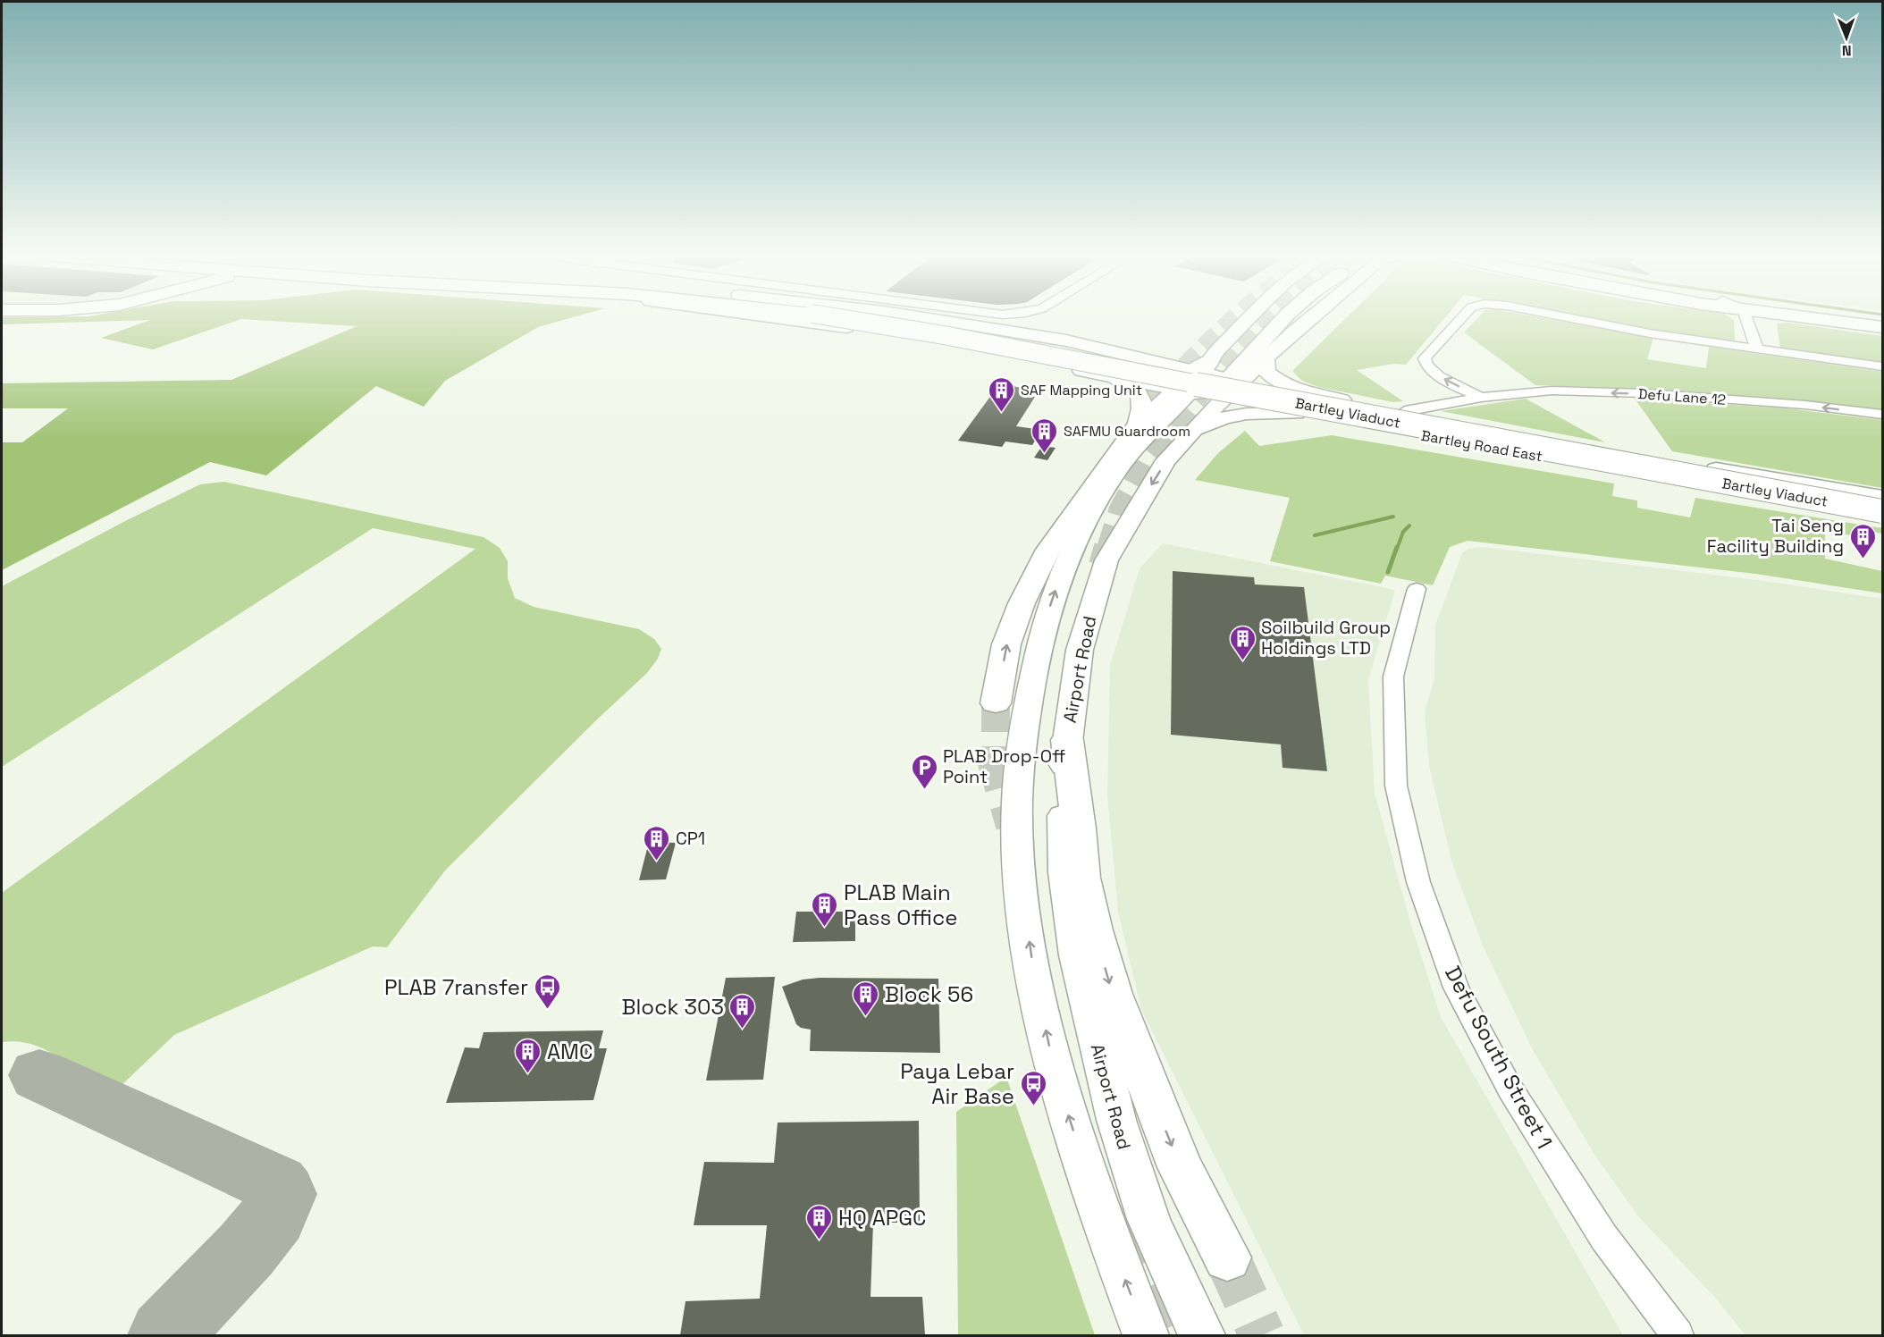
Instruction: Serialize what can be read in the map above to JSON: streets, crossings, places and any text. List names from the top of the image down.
{
  "streets": {
    "highway": ["Bartley Viaduct"],
    "main road": ["Bartley Road East", "Airport Road"],
    "street": ["Defu Lane 12", "Defu South Street 1"]
  },
  "crossings": [
    ["Defu Lane 12", "Bartley Road East"],
    ["Bartley Road East", "Airport Road"]
  ],
  "places": {
    "building": [
      "SAF Mapping Unit",
      "SAFMU Guardroom",
      "Tai Seng Facility Building",
      "Soilbuild Group Holdings LTD",
      "CP1",
      "PLAB Main Pass Office",
      "Block 56",
      "Block 303",
      "AMC",
      "HQ APGC"
    ],
    "parking": ["PLAB Drop-Off Point"],
    "bus stop": ["PLAB 7ransfer", "Paya Lebar Air Base"]
  },
  "north": "bottom"
}
